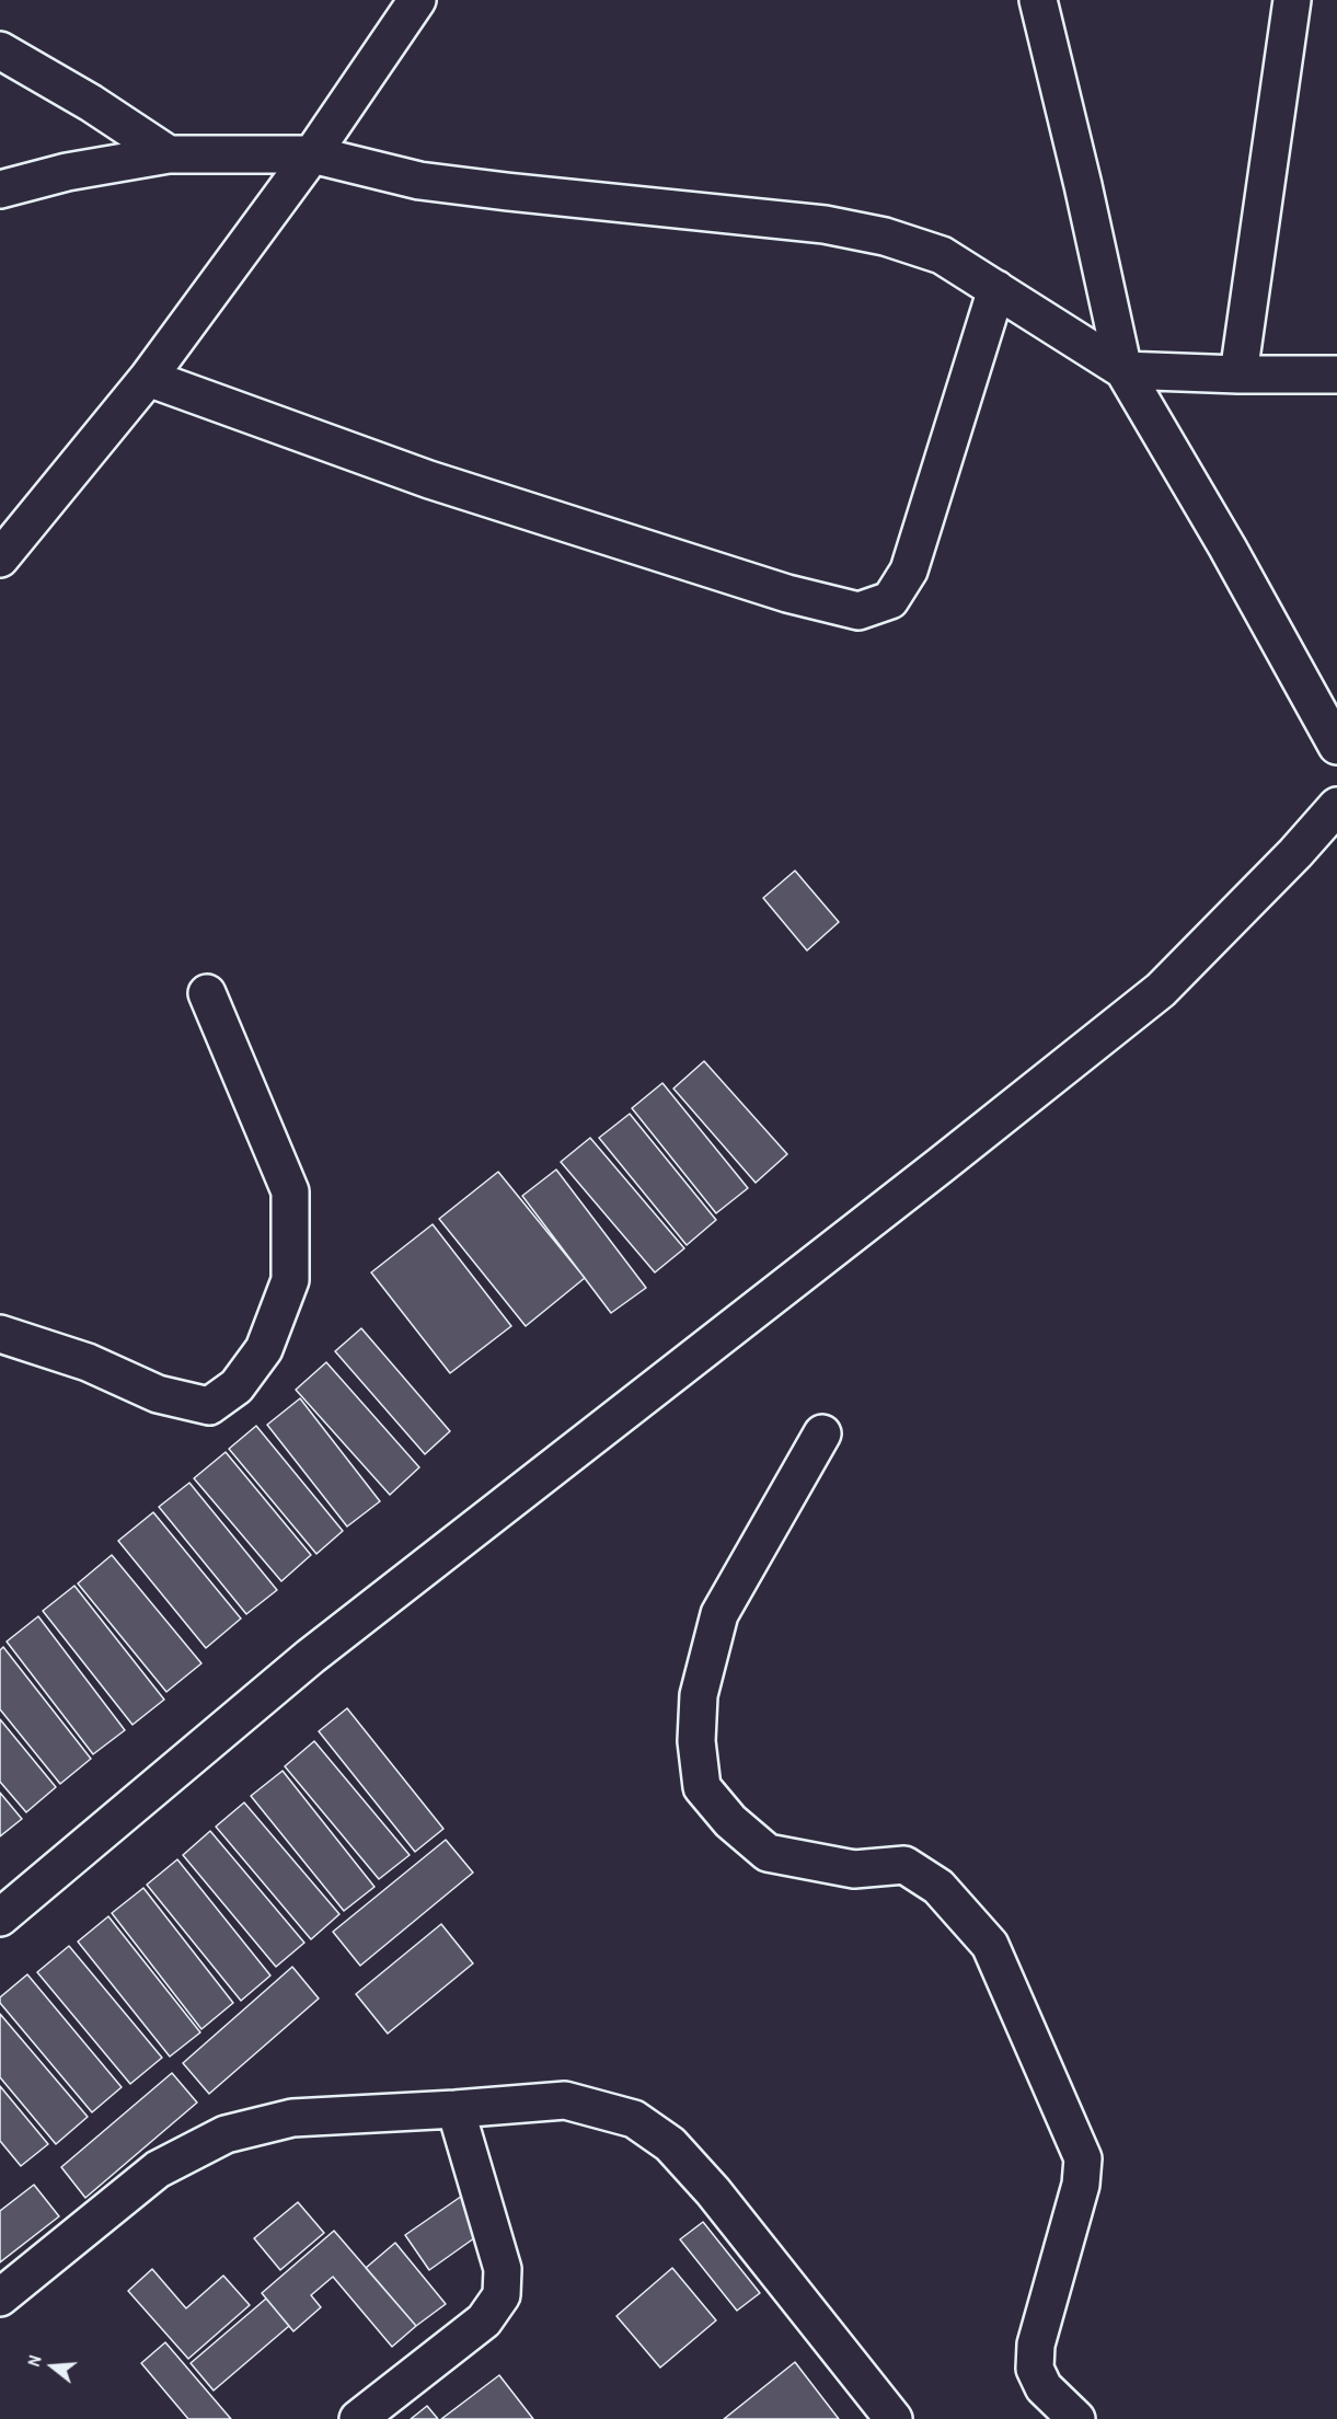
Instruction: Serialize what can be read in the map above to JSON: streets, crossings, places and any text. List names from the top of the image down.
{
  "north": "left"
}
